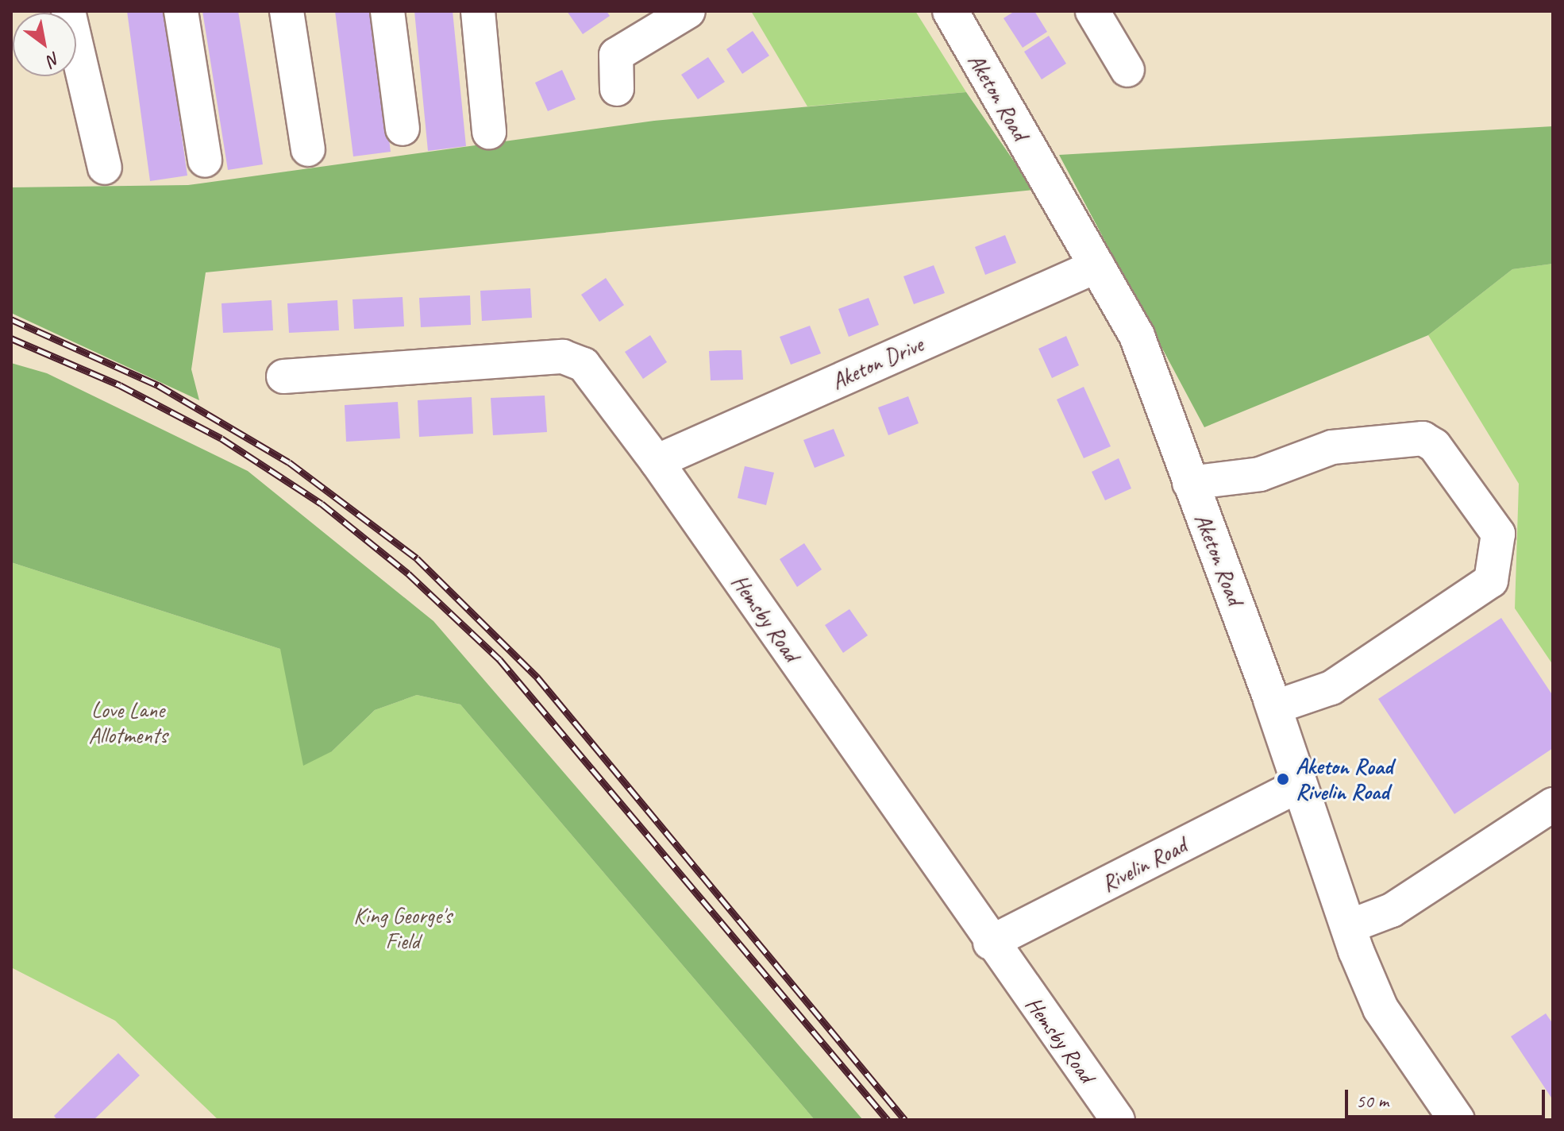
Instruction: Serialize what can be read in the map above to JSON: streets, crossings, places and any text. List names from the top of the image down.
{
  "streets": {
    "main road": ["Aketon Road"],
    "street": ["Aketon Drive", "Hemsby Road", "Rivelin Road"]
  },
  "crossings": [
    ["Aketon Road", "Aketon Drive"],
    ["Aketon Road", "Rivelin Road"],
    ["Aketon Drive", "Hemsby Road"],
    ["Hemsby Road", "Rivelin Road"]
  ],
  "parks": ["Love Lane Allotments", "King George's Field"],
  "places": ["Aketon Road Rivelin Road"],
  "scale_bar": "50 m",
  "north": "bottom right"
}
